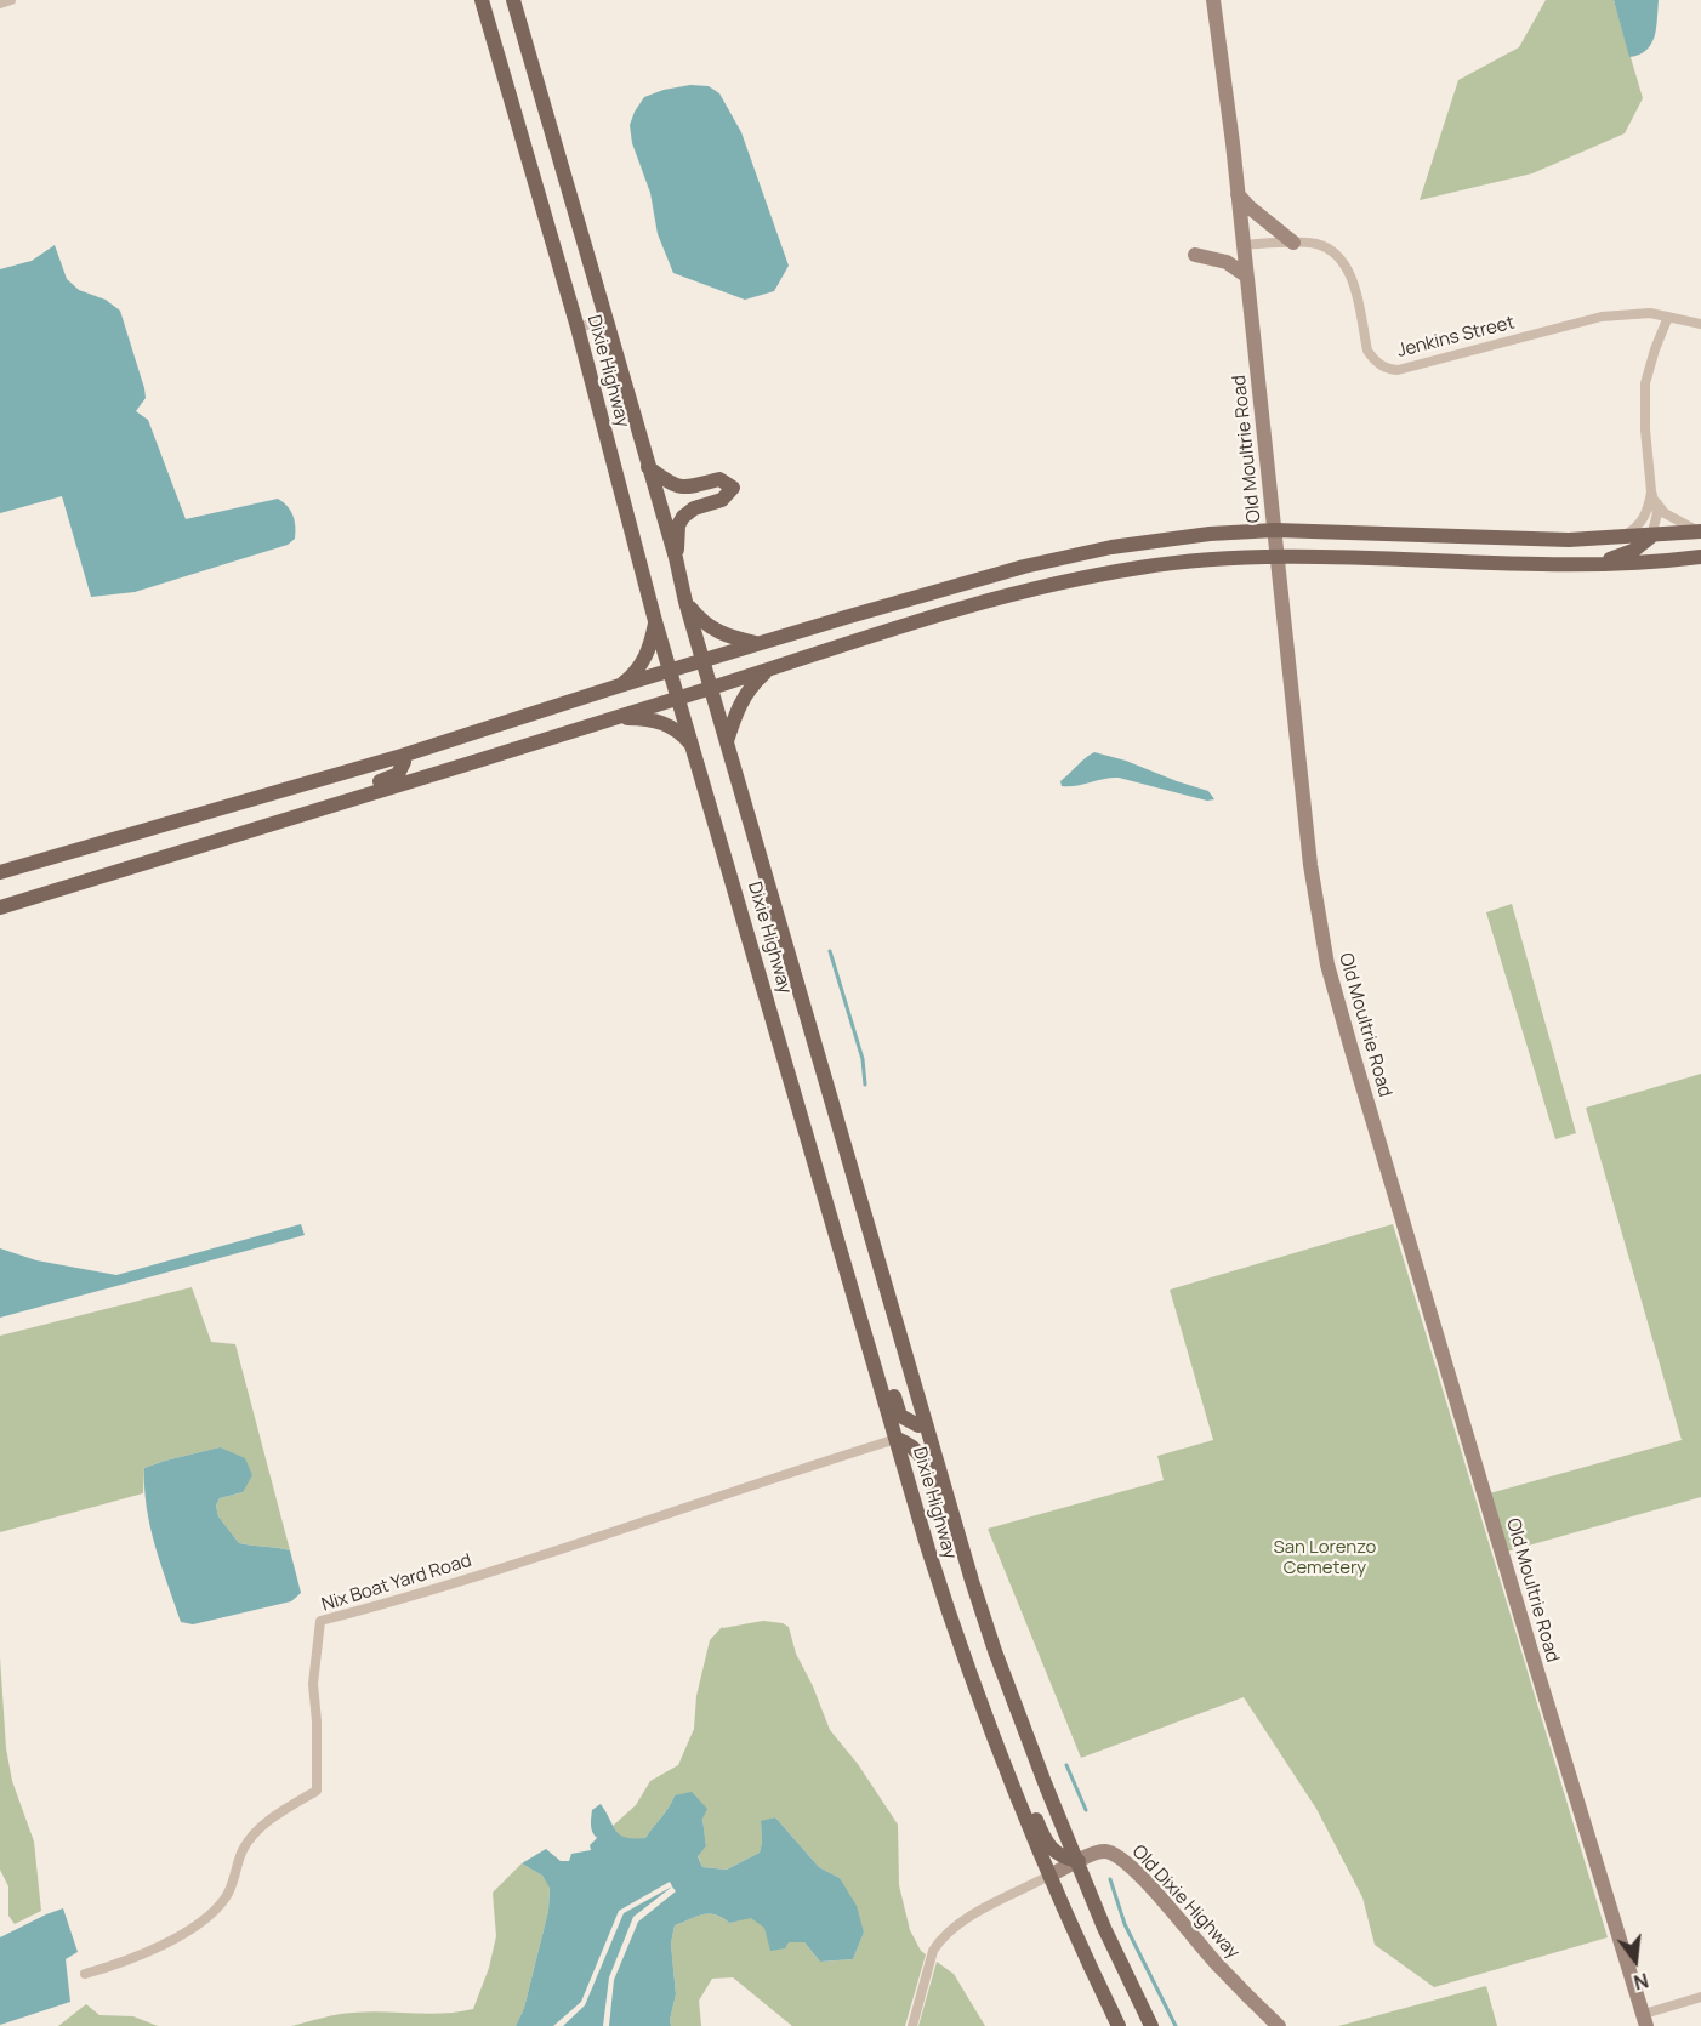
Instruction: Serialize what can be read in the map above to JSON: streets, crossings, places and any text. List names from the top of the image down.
{
  "streets": {
    "main road": ["Dixie Highway", "Old Moultrie Road", "Old Dixie Highway"],
    "street": ["Jenkins Street", "Nix Boat Yard Road"]
  },
  "crossings": [
    ["Jenkins Street", "Old Moultrie Road"],
    ["Dixie Highway", "Nix Boat Yard Road"],
    ["Dixie Highway", "Old Dixie Highway"]
  ],
  "parks": ["San Lorenzo Cemetery"],
  "north": "bottom"
}
